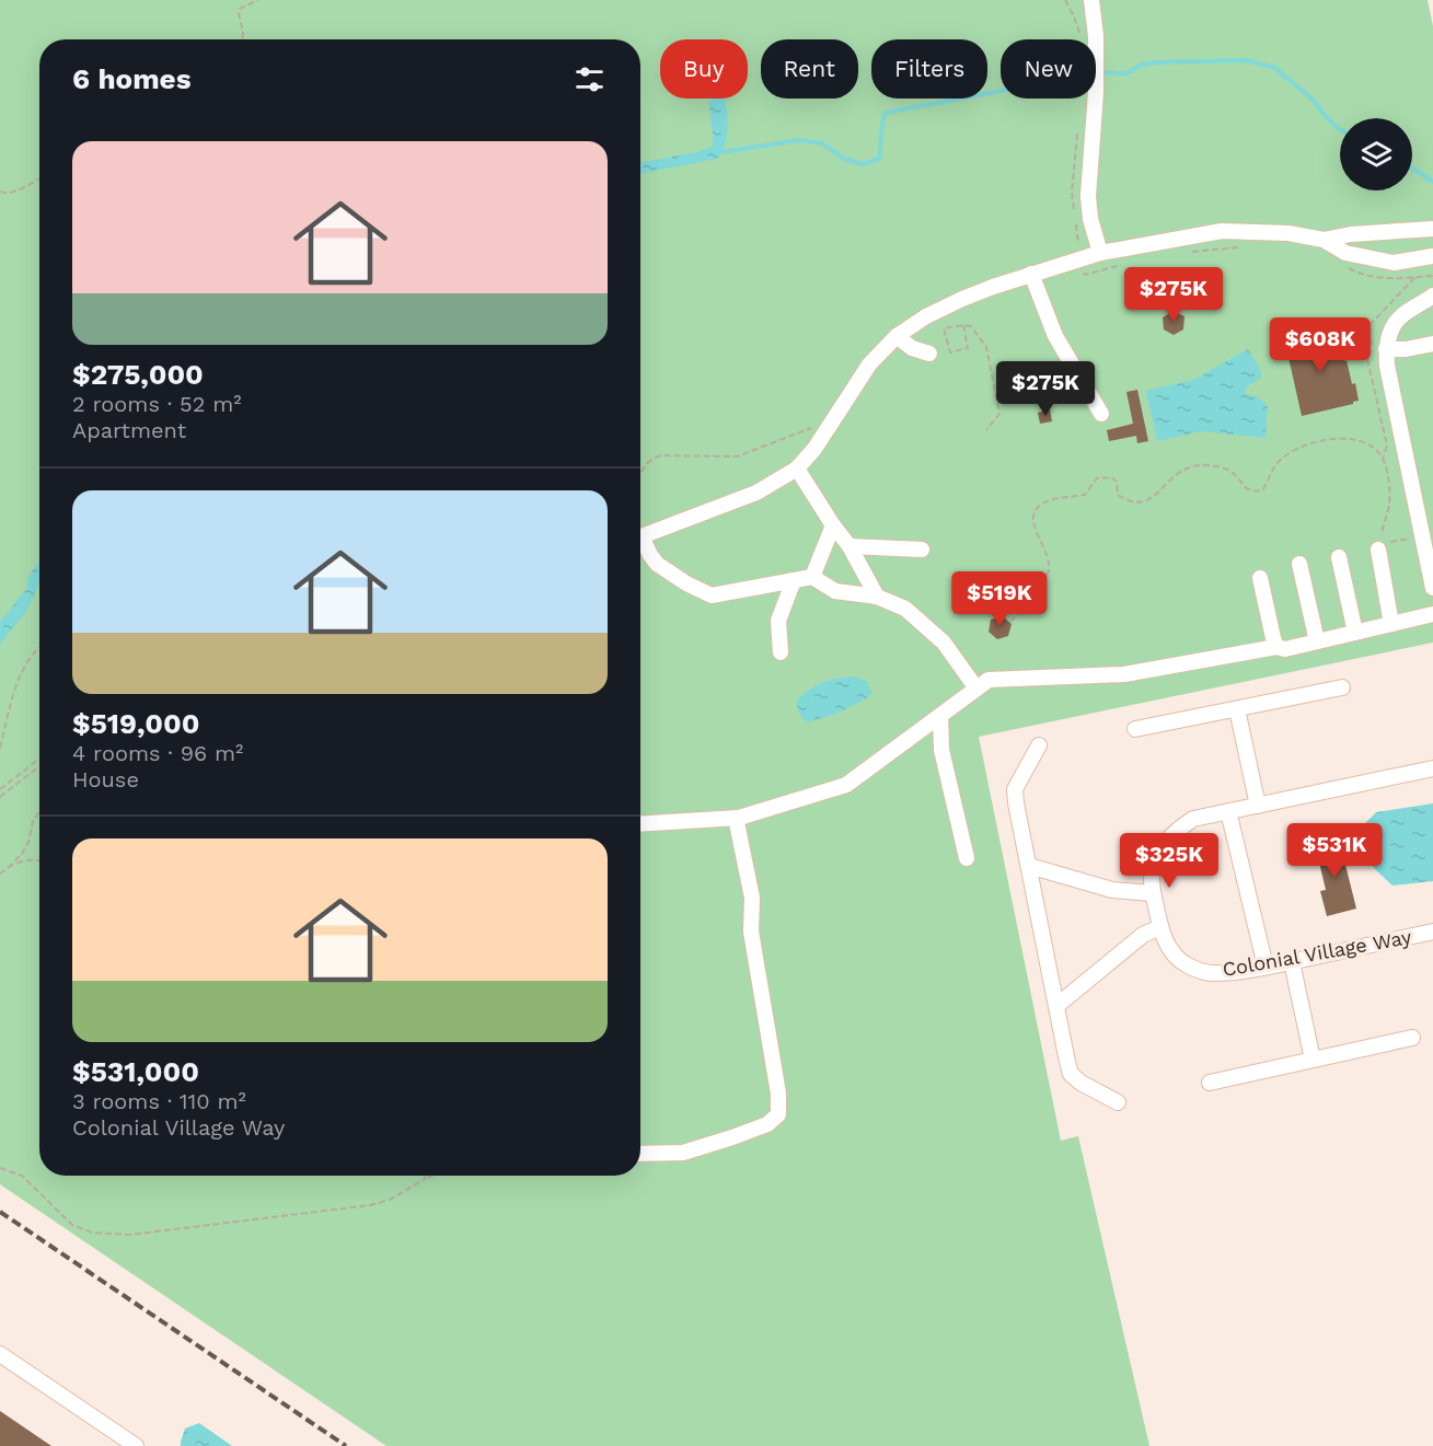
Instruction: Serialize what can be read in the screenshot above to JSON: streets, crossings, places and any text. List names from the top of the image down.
{
  "streets": {
    "street": ["Colonial Village Way"]
  },
  "page": {
    "chip": [
      "Buy",
      "Rent",
      "Filters",
      "New"
    ],
    "heading": "6 homes",
    "list": [
      {
        "name": "$275,000",
        "note": "2 rooms · 52 m² · Apartment"
      },
      {
        "name": "$519,000",
        "note": "4 rooms · 96 m² · House"
      },
      {
        "name": "$531,000",
        "note": "3 rooms · 110 m² · Colonial Village Way"
      }
    ],
    "price": [
      "$275K",
      "$608K",
      "$275K",
      "$519K",
      "$531K",
      "$325K"
    ]
  }
}
